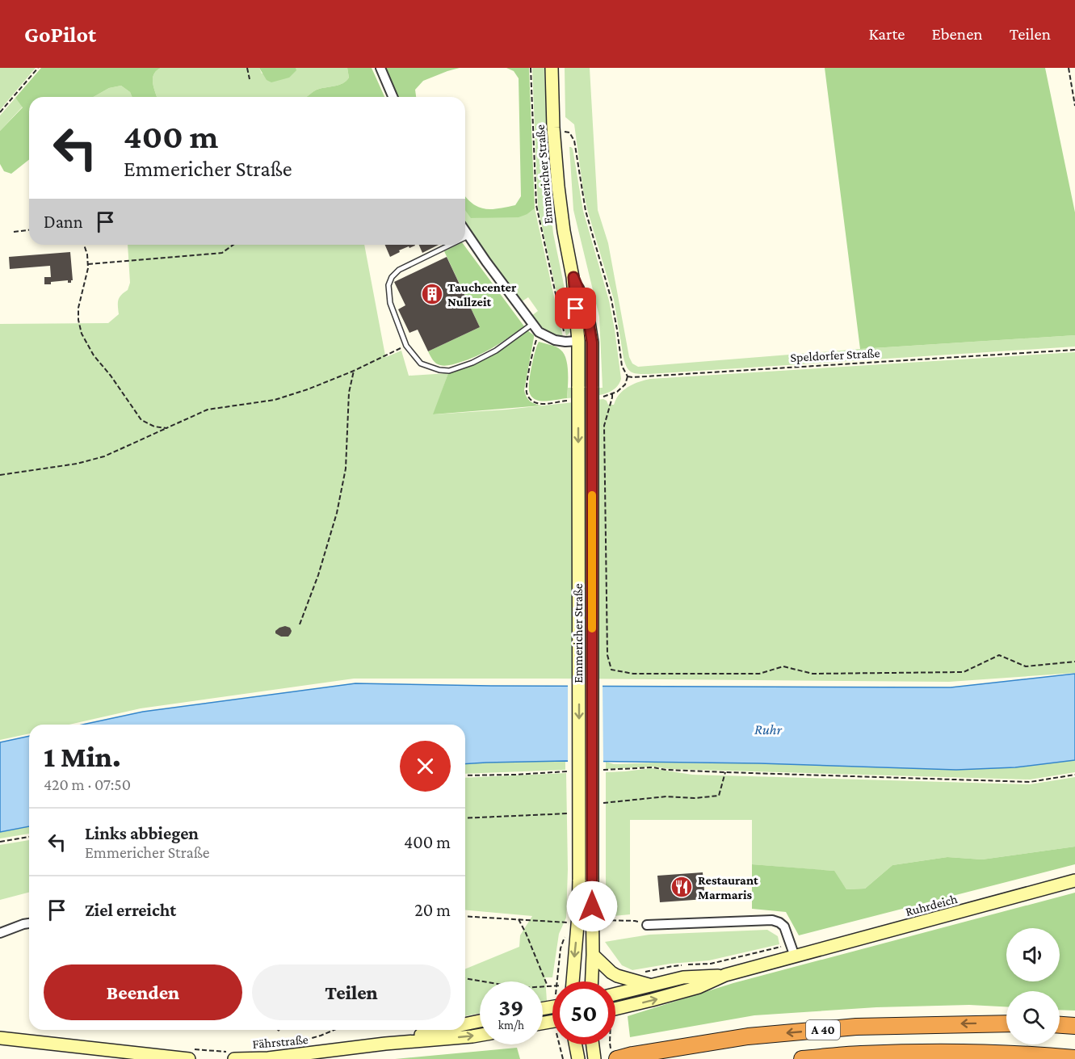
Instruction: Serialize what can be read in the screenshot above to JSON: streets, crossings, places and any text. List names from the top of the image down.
{
  "streets": {
    "highway": ["A 40"],
    "main road": ["Emmericher Straße", "Ruhrdeich", "Fährstraße"],
    "path": ["Speldorfer Straße"]
  },
  "water": ["Ruhr"],
  "places": {
    "building": ["Tauchcenter Nullzeit"],
    "restaurant": ["Restaurant Marmaris"]
  },
  "page": {
    "header": "GoPilot",
    "nav": ["Karte", "Ebenen", "Teilen"],
    "turn": ["400 m", "Emmericher Straße"],
    "then": "Dann",
    "heading": ["1 Min.", "420 m · 07:50"],
    "list": [
      {
        "name": "Links abbiegen",
        "note": "Emmericher Straße",
        "value": "400 m"
      },
      {
        "name": "Ziel erreicht",
        "value": "20 m"
      }
    ],
    "buttons": ["Beenden", "Teilen"],
    "speed": "39 km/h",
    "limit": "50"
  }
}
